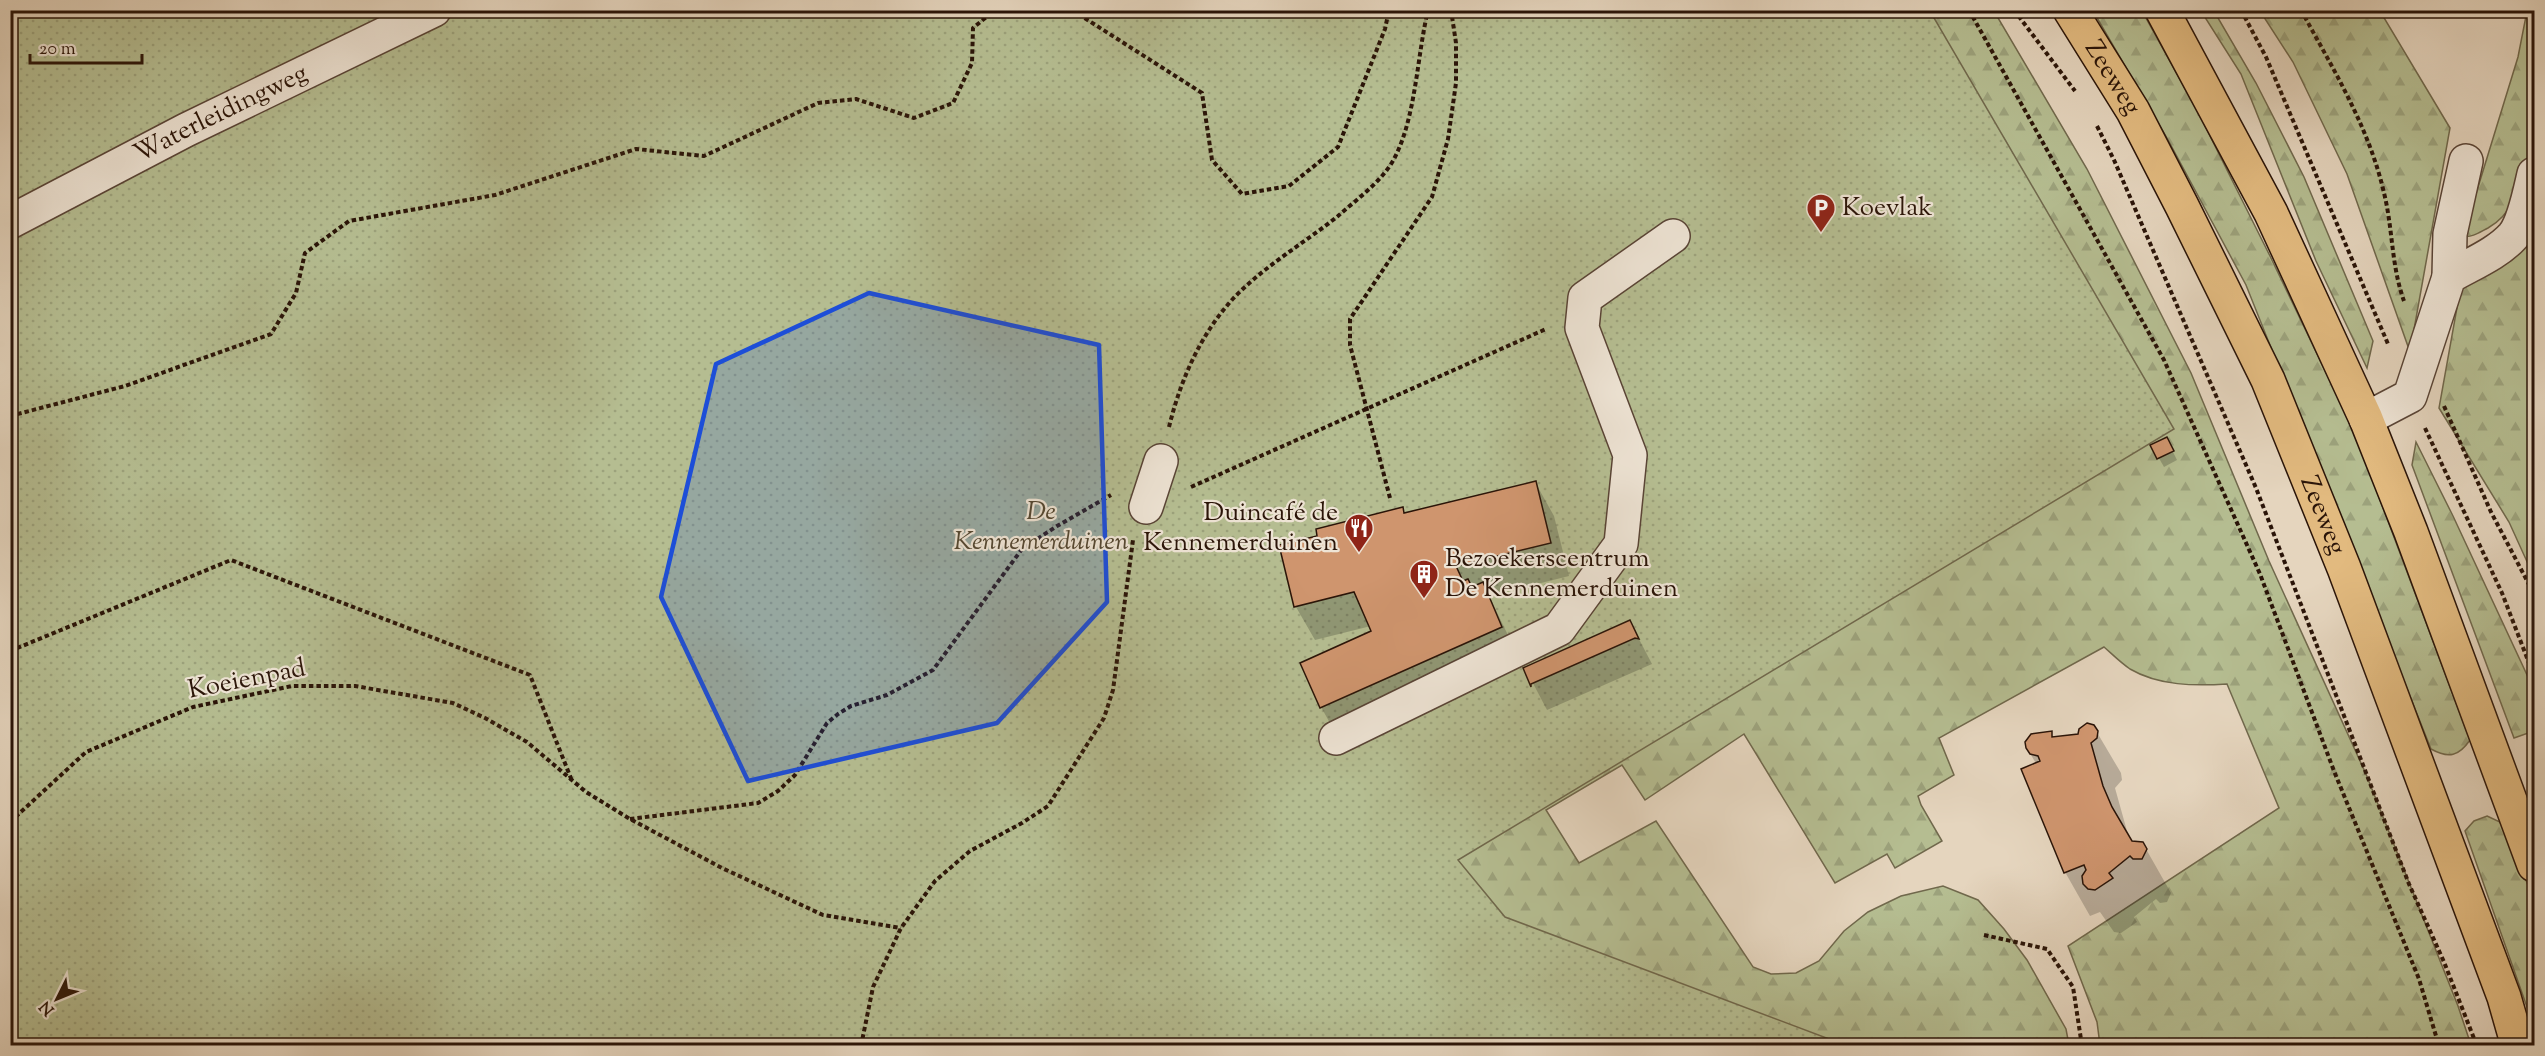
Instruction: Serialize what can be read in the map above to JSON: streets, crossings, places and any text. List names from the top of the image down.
{
  "streets": {
    "main road": ["Zeeweg"],
    "street": ["Waterleidingweg"],
    "path": ["Koeienpad"]
  },
  "parks": ["De Kennemerduinen"],
  "places": {
    "parking": ["Koevlak"],
    "restaurant": ["Duincafé de Kennemerduinen"],
    "building": ["Bezoekerscentrum De Kennemerduinen"]
  },
  "scale_bar": "20 m",
  "north": "bottom left"
}
